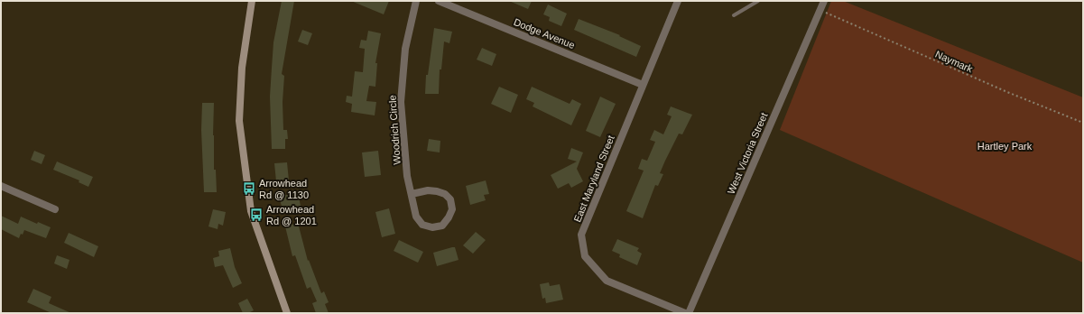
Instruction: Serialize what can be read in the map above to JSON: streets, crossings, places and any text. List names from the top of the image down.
{
  "streets": {
    "street": [
      "Dodge Avenue",
      "Woodrich Circle",
      "West Victoria Street",
      "East Maryland Street"
    ],
    "path": ["Naymark"]
  },
  "crossings": [
    ["Dodge Avenue", "East Maryland Street"],
    ["Naymark", "West Victoria Street"]
  ],
  "parks": ["Hartley Park"],
  "places": {
    "bus stop": ["Arrowhead Rd @ 1130", "Arrowhead Rd @ 1201"]
  }
}
